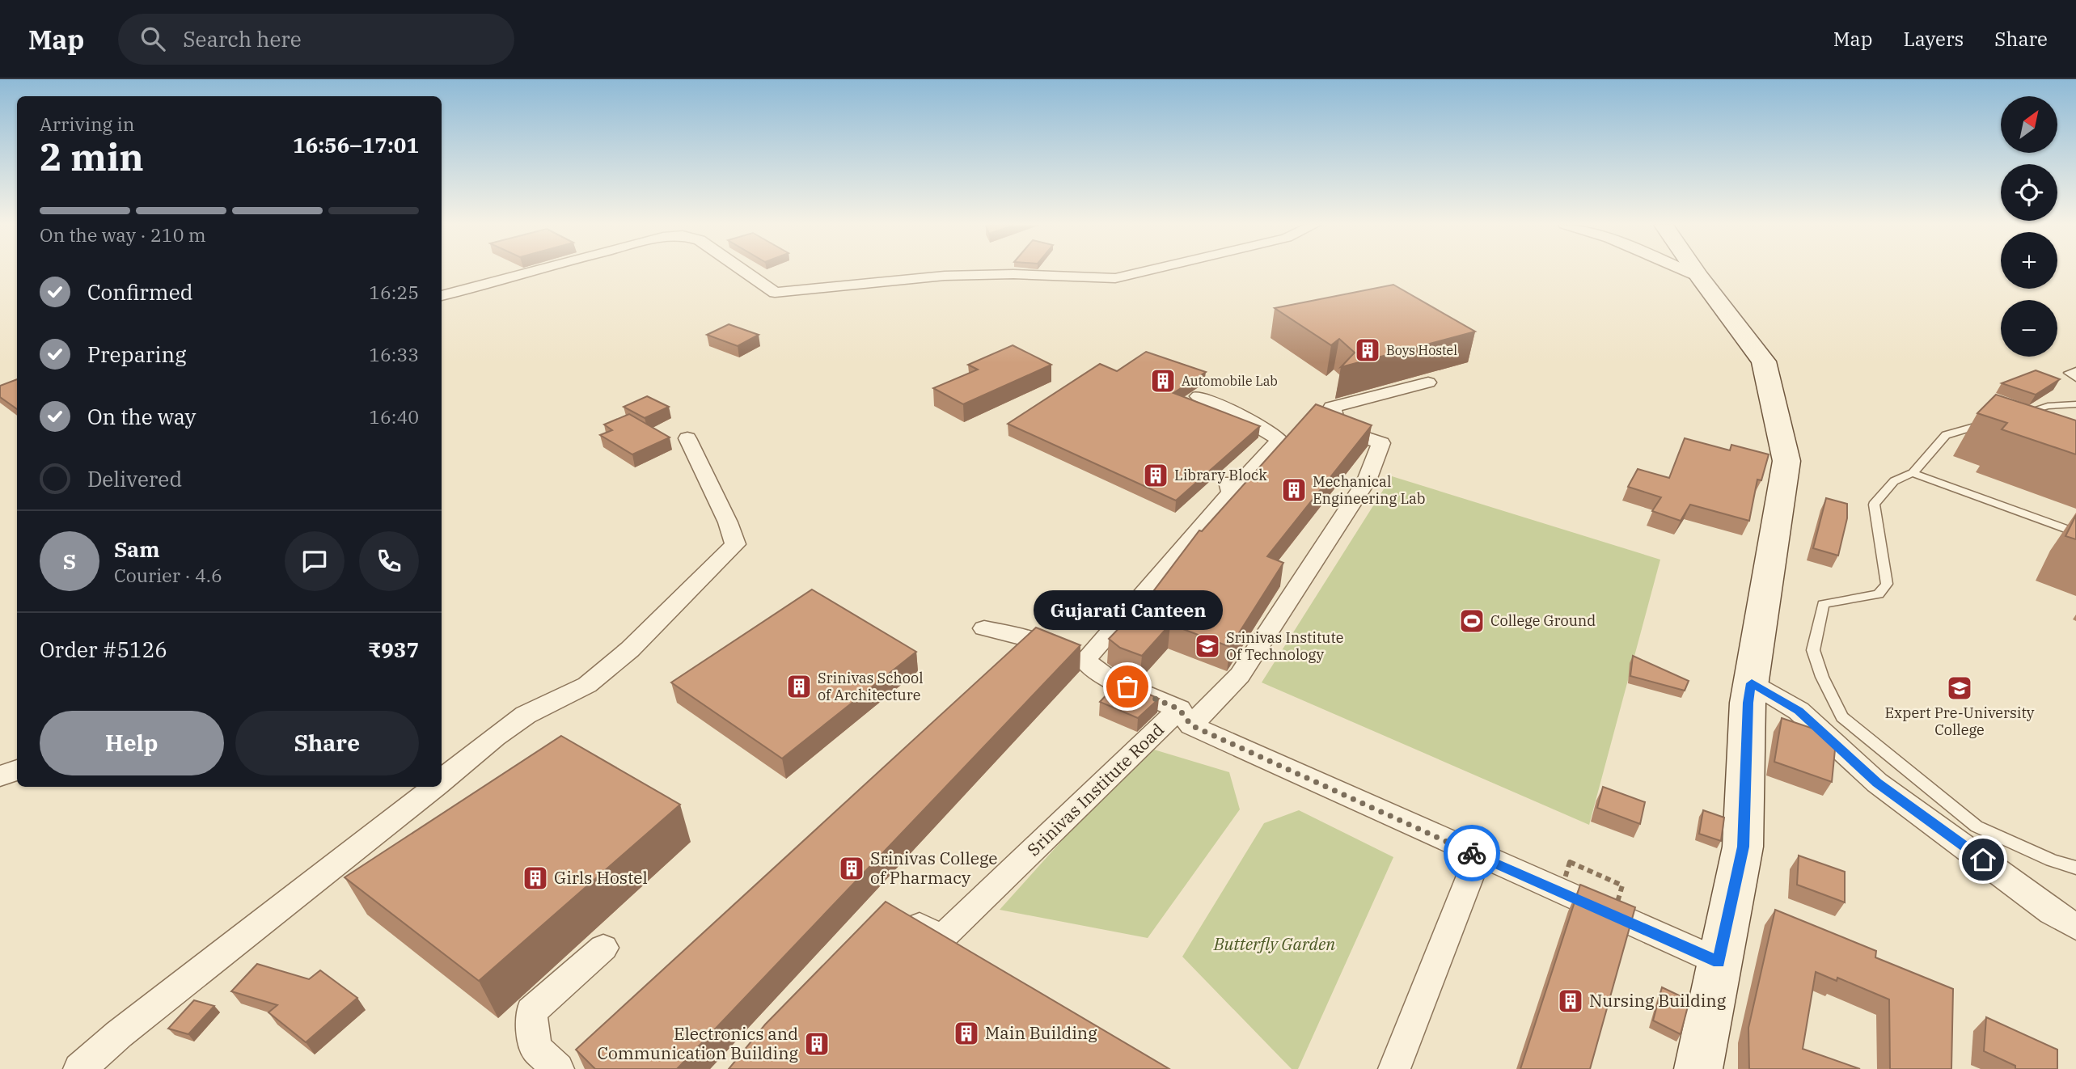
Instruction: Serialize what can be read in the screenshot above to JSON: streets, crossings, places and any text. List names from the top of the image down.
{
  "streets": {
    "street": ["Srinivas Institute Road"]
  },
  "parks": ["Butterfly Garden"],
  "places": {
    "building": [
      "Boys Hostel",
      "Automobile Lab",
      "Library Block",
      "Mechanical Engineering Lab",
      "Srinivas School of Architecture",
      "Srinivas College of Pharmacy",
      "Girls Hostel",
      "Nursing Building",
      "Main Building",
      "Electronics and Communication Building"
    ],
    "sports": ["College Ground"],
    "school or university": ["Srinivas Institute Of Technology", "Expert Pre-University College"],
    "other": ["Gujarati Canteen"]
  },
  "north": "top right",
  "page": {
    "header": "Map",
    "search": "Search here",
    "nav": ["Map", "Layers", "Share"],
    "map_buttons": ["+", "−"],
    "heading": ["2 min", "Arriving in", "16:56–17:01"],
    "panel": [
      "Sam",
      "Courier · 4.6",
      "Order #5126",
      "₹937"
    ],
    "bar": "On the way · 210 m",
    "list": [
      ["Confirmed", "16:25"],
      ["Preparing", "16:33"],
      ["On the way", "16:40"],
      "Delivered"
    ],
    "round": "S",
    "bubble": "Gujarati Canteen",
    "buttons": ["Help", "Share"]
  }
}
